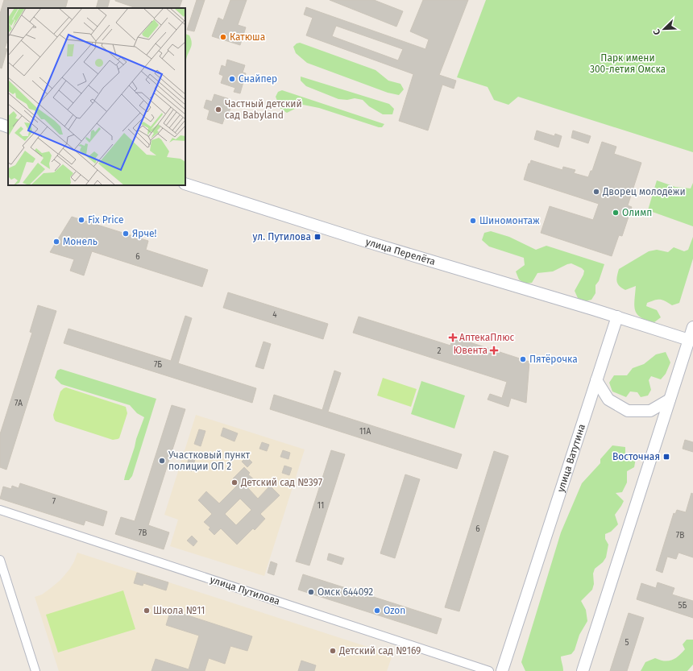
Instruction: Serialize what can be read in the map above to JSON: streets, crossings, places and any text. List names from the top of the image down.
{
  "streets": {
    "main road": ["улица Перелёта", "улица Ватутина"],
    "street": ["улица Путилова"]
  },
  "crossings": [
    ["улица Перелёта", "улица Ватутина"]
  ],
  "parks": ["Парк имени 300-летия Омска"],
  "places": {
    "other": [
      "Катюша",
      "Снайпер",
      "Частный детский сад Babyland",
      "Дворец молодёжи",
      "Олимп",
      "Fix Price",
      "Шиномонтаж",
      "Ярче!",
      "Монель",
      "Пятёрочка",
      "Участковый пункт полиции ОП 2",
      "Детский сад №397",
      "Омск 644092",
      "Школа №11",
      "Ozon",
      "Детский сад №169"
    ],
    "transit": ["ул. Путилова", "Восточная"],
    "health": ["АптекаПлюс", "Ювента"]
  },
  "house_numbers": [
    "6",
    "4",
    "2",
    "7Б",
    "7А",
    "11А",
    "7",
    "11",
    "6",
    "7В",
    "7В",
    "5Б",
    "5"
  ],
  "north": "bottom left"
}
